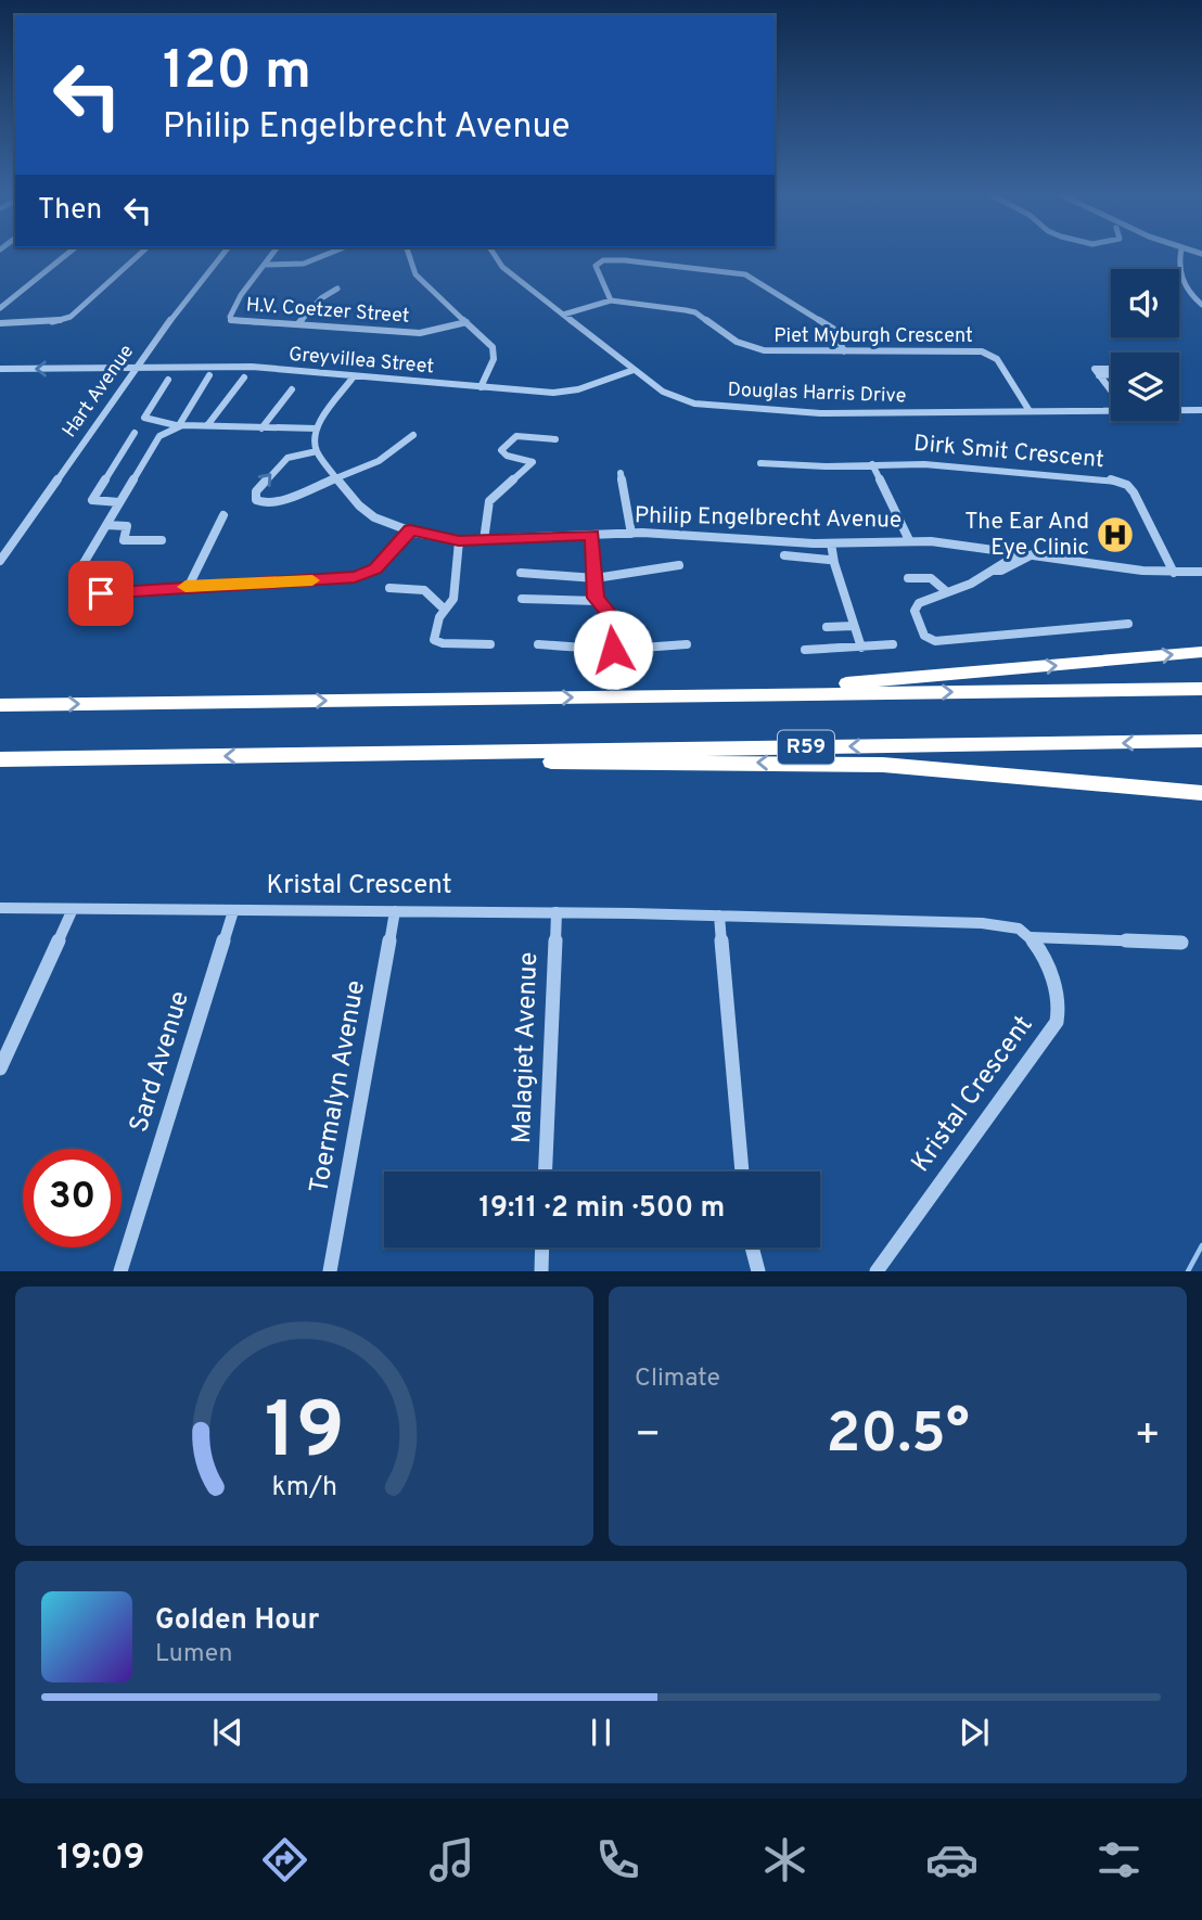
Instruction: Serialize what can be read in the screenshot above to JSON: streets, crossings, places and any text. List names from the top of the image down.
{
  "streets": {
    "highway": ["R59"],
    "street": [
      "H.V. Coetzer Street",
      "Piet Myburgh Crescent",
      "Greyvillea Street",
      "Hart Avenue",
      "Douglas Harris Drive",
      "Dirk Smit Crescent",
      "Philip Engelbrecht Avenue",
      "Kristal Crescent",
      "Malagiet Avenue",
      "Sard Avenue",
      "Toermalyn Avenue"
    ]
  },
  "crossings": [
    ["Piet Myburgh Crescent", "Douglas Harris Drive"],
    ["Greyvillea Street", "Hart Avenue"],
    ["Greyvillea Street", "Douglas Harris Drive"],
    ["Dirk Smit Crescent", "Philip Engelbrecht Avenue"],
    ["Kristal Crescent", "Malagiet Avenue"],
    ["Kristal Crescent", "Sard Avenue"],
    ["Kristal Crescent", "Toermalyn Avenue"]
  ],
  "places": {
    "hospital": ["The Ear And Eye Clinic"]
  },
  "page": {
    "turn": ["120 m", "Philip Engelbrecht Avenue"],
    "then": "Then",
    "limit": "30",
    "trip": "19:11 · 2 min · 500 m",
    "tile": "Climate",
    "heat": ["−", "20.5°", "+"],
    "song": ["Golden Hour", "Lumen"],
    "tabs": "19:09",
    "gauge": ["19", "km/h"]
  }
}
